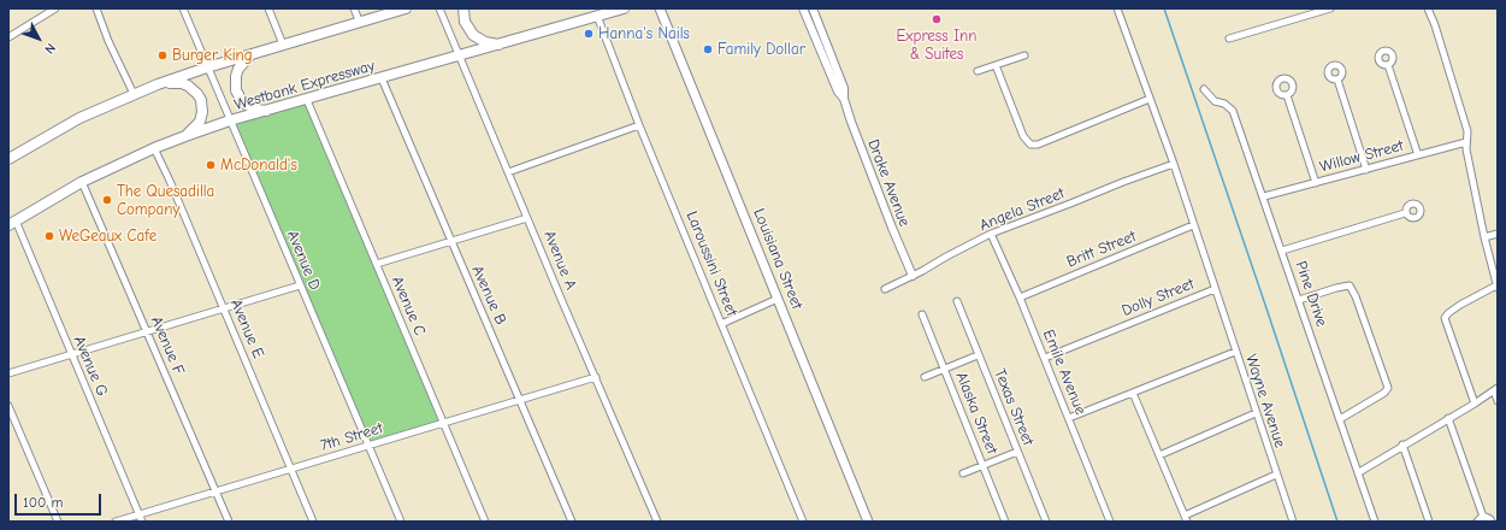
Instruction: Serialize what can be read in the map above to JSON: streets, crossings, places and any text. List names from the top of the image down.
{
  "streets": {
    "highway": ["Westbank Expressway"],
    "main road": ["Louisiana Street"],
    "street": [
      "Willow Street",
      "Drake Avenue",
      "Angela Street",
      "Britt Street",
      "Avenue D",
      "Avenue A",
      "Laroussini Street",
      "Pine Drive",
      "Avenue B",
      "Dolly Street",
      "Avenue C",
      "Avenue E",
      "Avenue F",
      "Avenue G",
      "Emile Avenue",
      "Wayne Avenue",
      "Texas Street",
      "Alaska Street",
      "7th Street"
    ]
  },
  "crossings": [
    ["Westbank Expressway", "Avenue D"],
    ["Westbank Expressway", "Avenue A"],
    ["Westbank Expressway", "Laroussini Street"],
    ["Westbank Expressway", "Avenue B"],
    ["Westbank Expressway", "Avenue C"],
    ["Westbank Expressway", "Avenue E"],
    ["Westbank Expressway", "Avenue F"],
    ["Westbank Expressway", "Avenue G"],
    ["Willow Street", "Pine Drive"],
    ["Drake Avenue", "Angela Street"],
    ["Angela Street", "Dolly Street"],
    ["Angela Street", "Emile Avenue"],
    ["Britt Street", "Dolly Street"],
    ["Britt Street", "Emile Avenue"],
    ["Avenue D", "7th Street"],
    ["Avenue A", "7th Street"],
    ["Avenue B", "7th Street"],
    ["Dolly Street", "Emile Avenue"],
    ["Dolly Street", "Wayne Avenue"],
    ["Avenue C", "7th Street"],
    ["Avenue E", "7th Street"],
    ["Avenue F", "7th Street"],
    ["Avenue G", "7th Street"]
  ],
  "places": [
    "Express Inn & Suites",
    "Hanna's Nails",
    "Family Dollar",
    "Burger King",
    "McDonald's",
    "The Quesadilla Company",
    "WeGeaux Cafe"
  ],
  "scale_bar": "100 m",
  "north": "bottom right"
}
